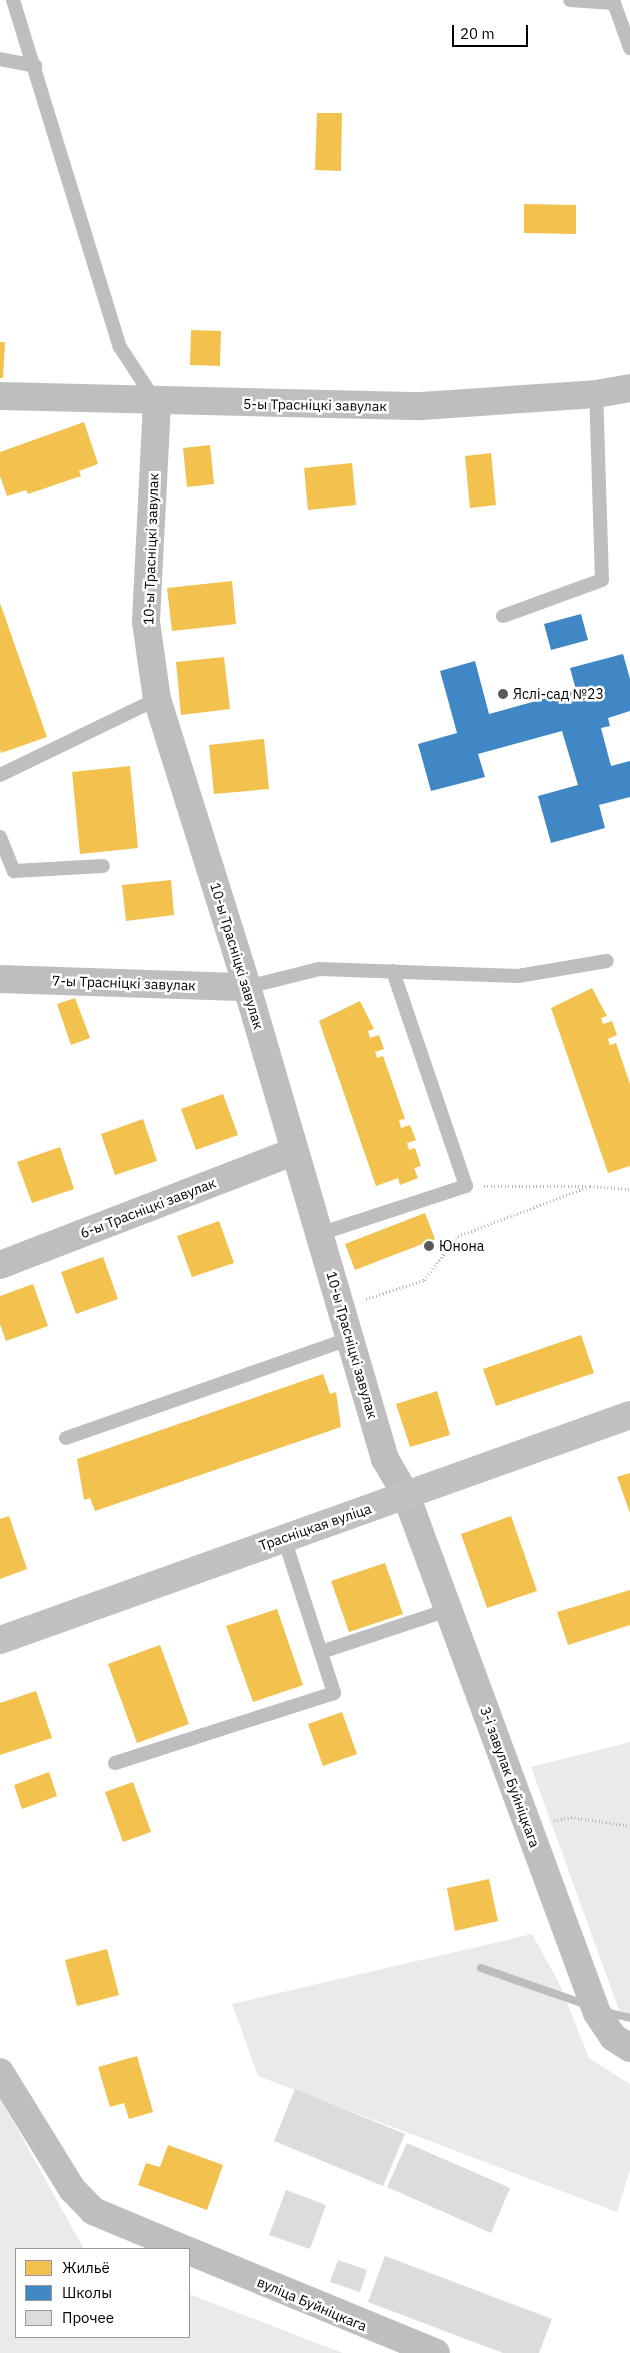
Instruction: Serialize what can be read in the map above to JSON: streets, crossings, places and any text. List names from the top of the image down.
{
  "streets": {
    "street": [
      "5-ы Трасніцкі завулак",
      "10-ы Трасніцкі завулак",
      "7-ы Трасніцкі завулак",
      "6-ы Трасніцкі завулак",
      "Трасніцкая вуліца",
      "3-і завулак Буйніцкага",
      "вуліца Буйніцкага"
    ]
  },
  "crossings": [
    ["5-ы Трасніцкі завулак", "10-ы Трасніцкі завулак"],
    ["10-ы Трасніцкі завулак", "7-ы Трасніцкі завулак"],
    ["10-ы Трасніцкі завулак", "6-ы Трасніцкі завулак"],
    ["10-ы Трасніцкі завулак", "Трасніцкая вуліца"],
    ["10-ы Трасніцкі завулак", "3-і завулак Буйніцкага"],
    ["Трасніцкая вуліца", "3-і завулак Буйніцкага"]
  ],
  "places": ["Яслі-сад №23", "Юнона"],
  "legend": ["Жильё", "Школы", "Прочее"],
  "scale_bar": "20 m"
}
